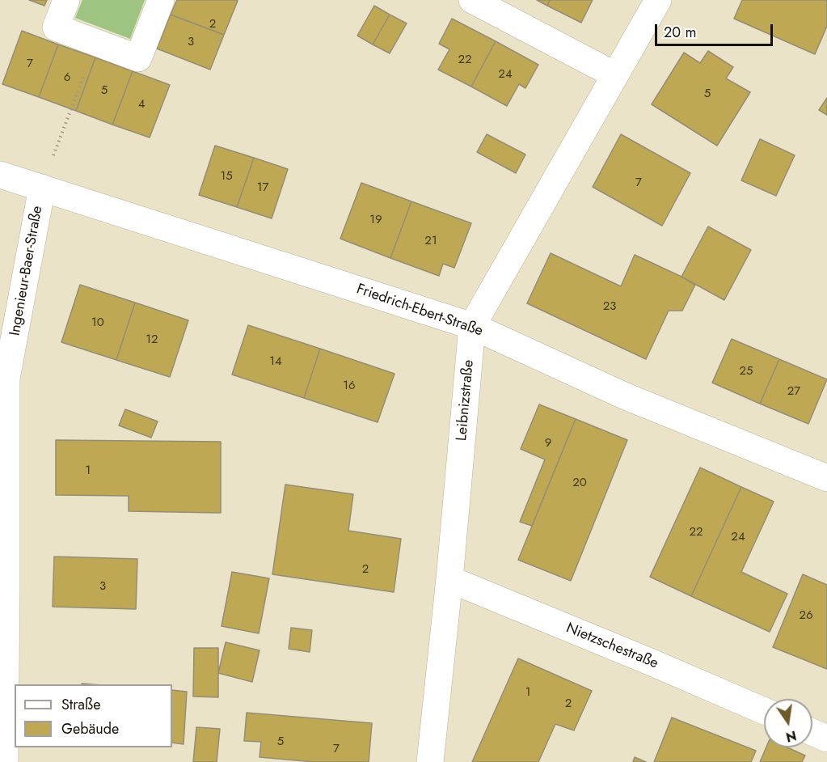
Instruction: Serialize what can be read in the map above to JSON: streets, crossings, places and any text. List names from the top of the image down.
{
  "streets": {
    "street": [
      "Ingenieur-Baer-Straße",
      "Friedrich-Ebert-Straße",
      "Leibnizstraße",
      "Nietzschestraße"
    ]
  },
  "crossings": [
    ["Ingenieur-Baer-Straße", "Friedrich-Ebert-Straße"],
    ["Friedrich-Ebert-Straße", "Leibnizstraße"],
    ["Leibnizstraße", "Nietzschestraße"]
  ],
  "house_numbers": [
    "2",
    "3",
    "22",
    "7",
    "24",
    "6",
    "5",
    "5",
    "4",
    "15",
    "7",
    "17",
    "19",
    "21",
    "23",
    "10",
    "12",
    "14",
    "25",
    "16",
    "27",
    "9",
    "1",
    "20",
    "22",
    "24",
    "2",
    "3",
    "26",
    "1",
    "2",
    "5",
    "7"
  ],
  "legend": ["Straße", "Gebäude"],
  "scale_bar": "20 m",
  "north": "bottom"
}
